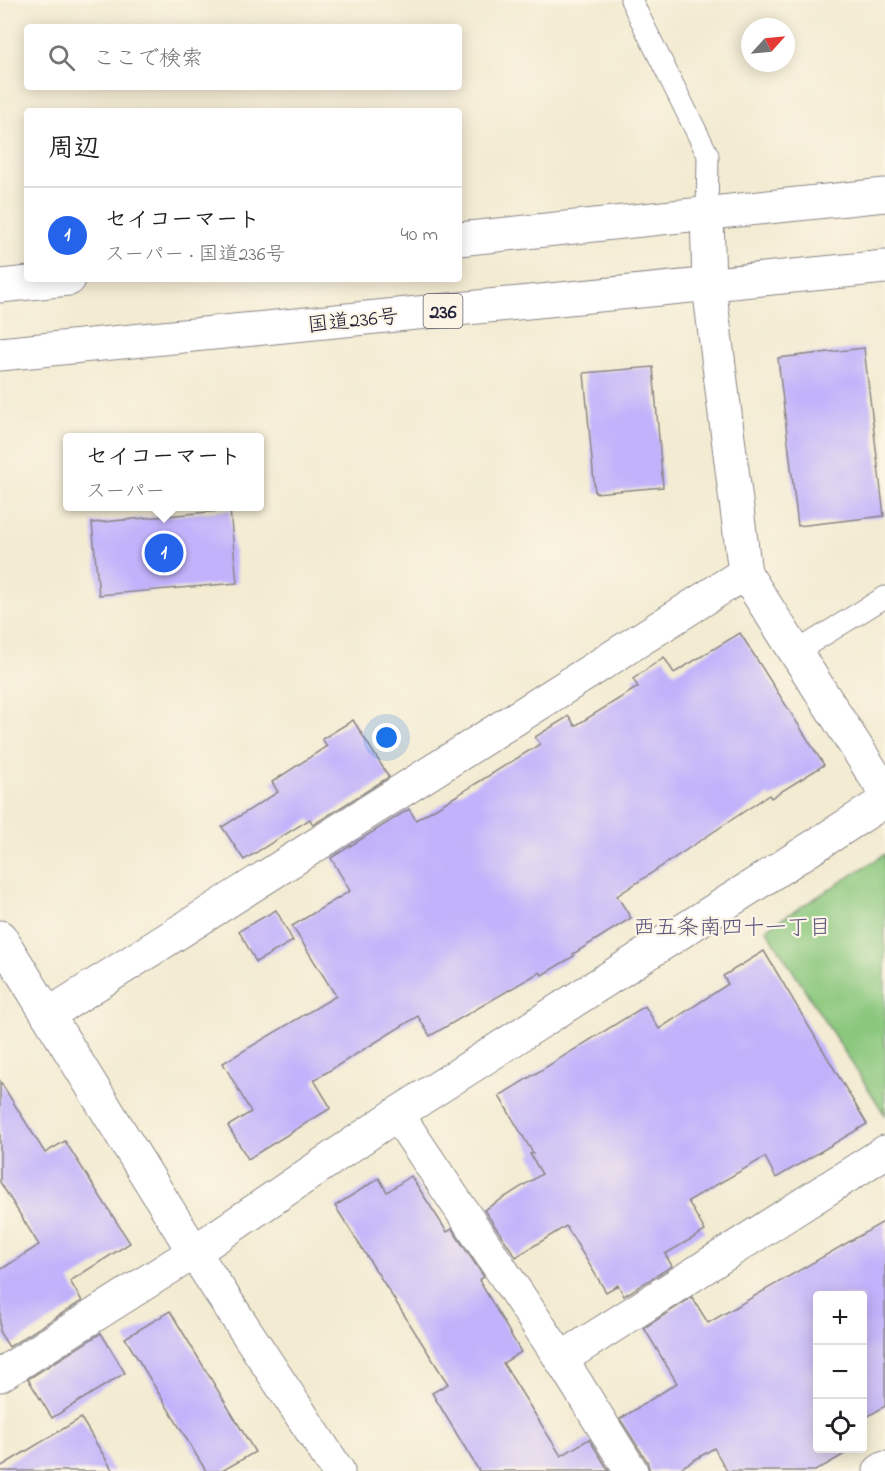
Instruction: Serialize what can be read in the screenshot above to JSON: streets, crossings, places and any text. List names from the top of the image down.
{
  "streets": {
    "main road": ["236", "国道236号"]
  },
  "districts": ["西五条南四十一丁目"],
  "north": "top right",
  "page": {
    "search": "ここで検索",
    "heading": "周辺",
    "list": [
      {
        "mark": "1",
        "name": "セイコーマート",
        "note": "スーパー · 国道236号",
        "value": "40 m"
      }
    ],
    "popup": ["セイコーマート", "スーパー"],
    "pins": "1",
    "map_buttons": ["+", "−"]
  }
}
